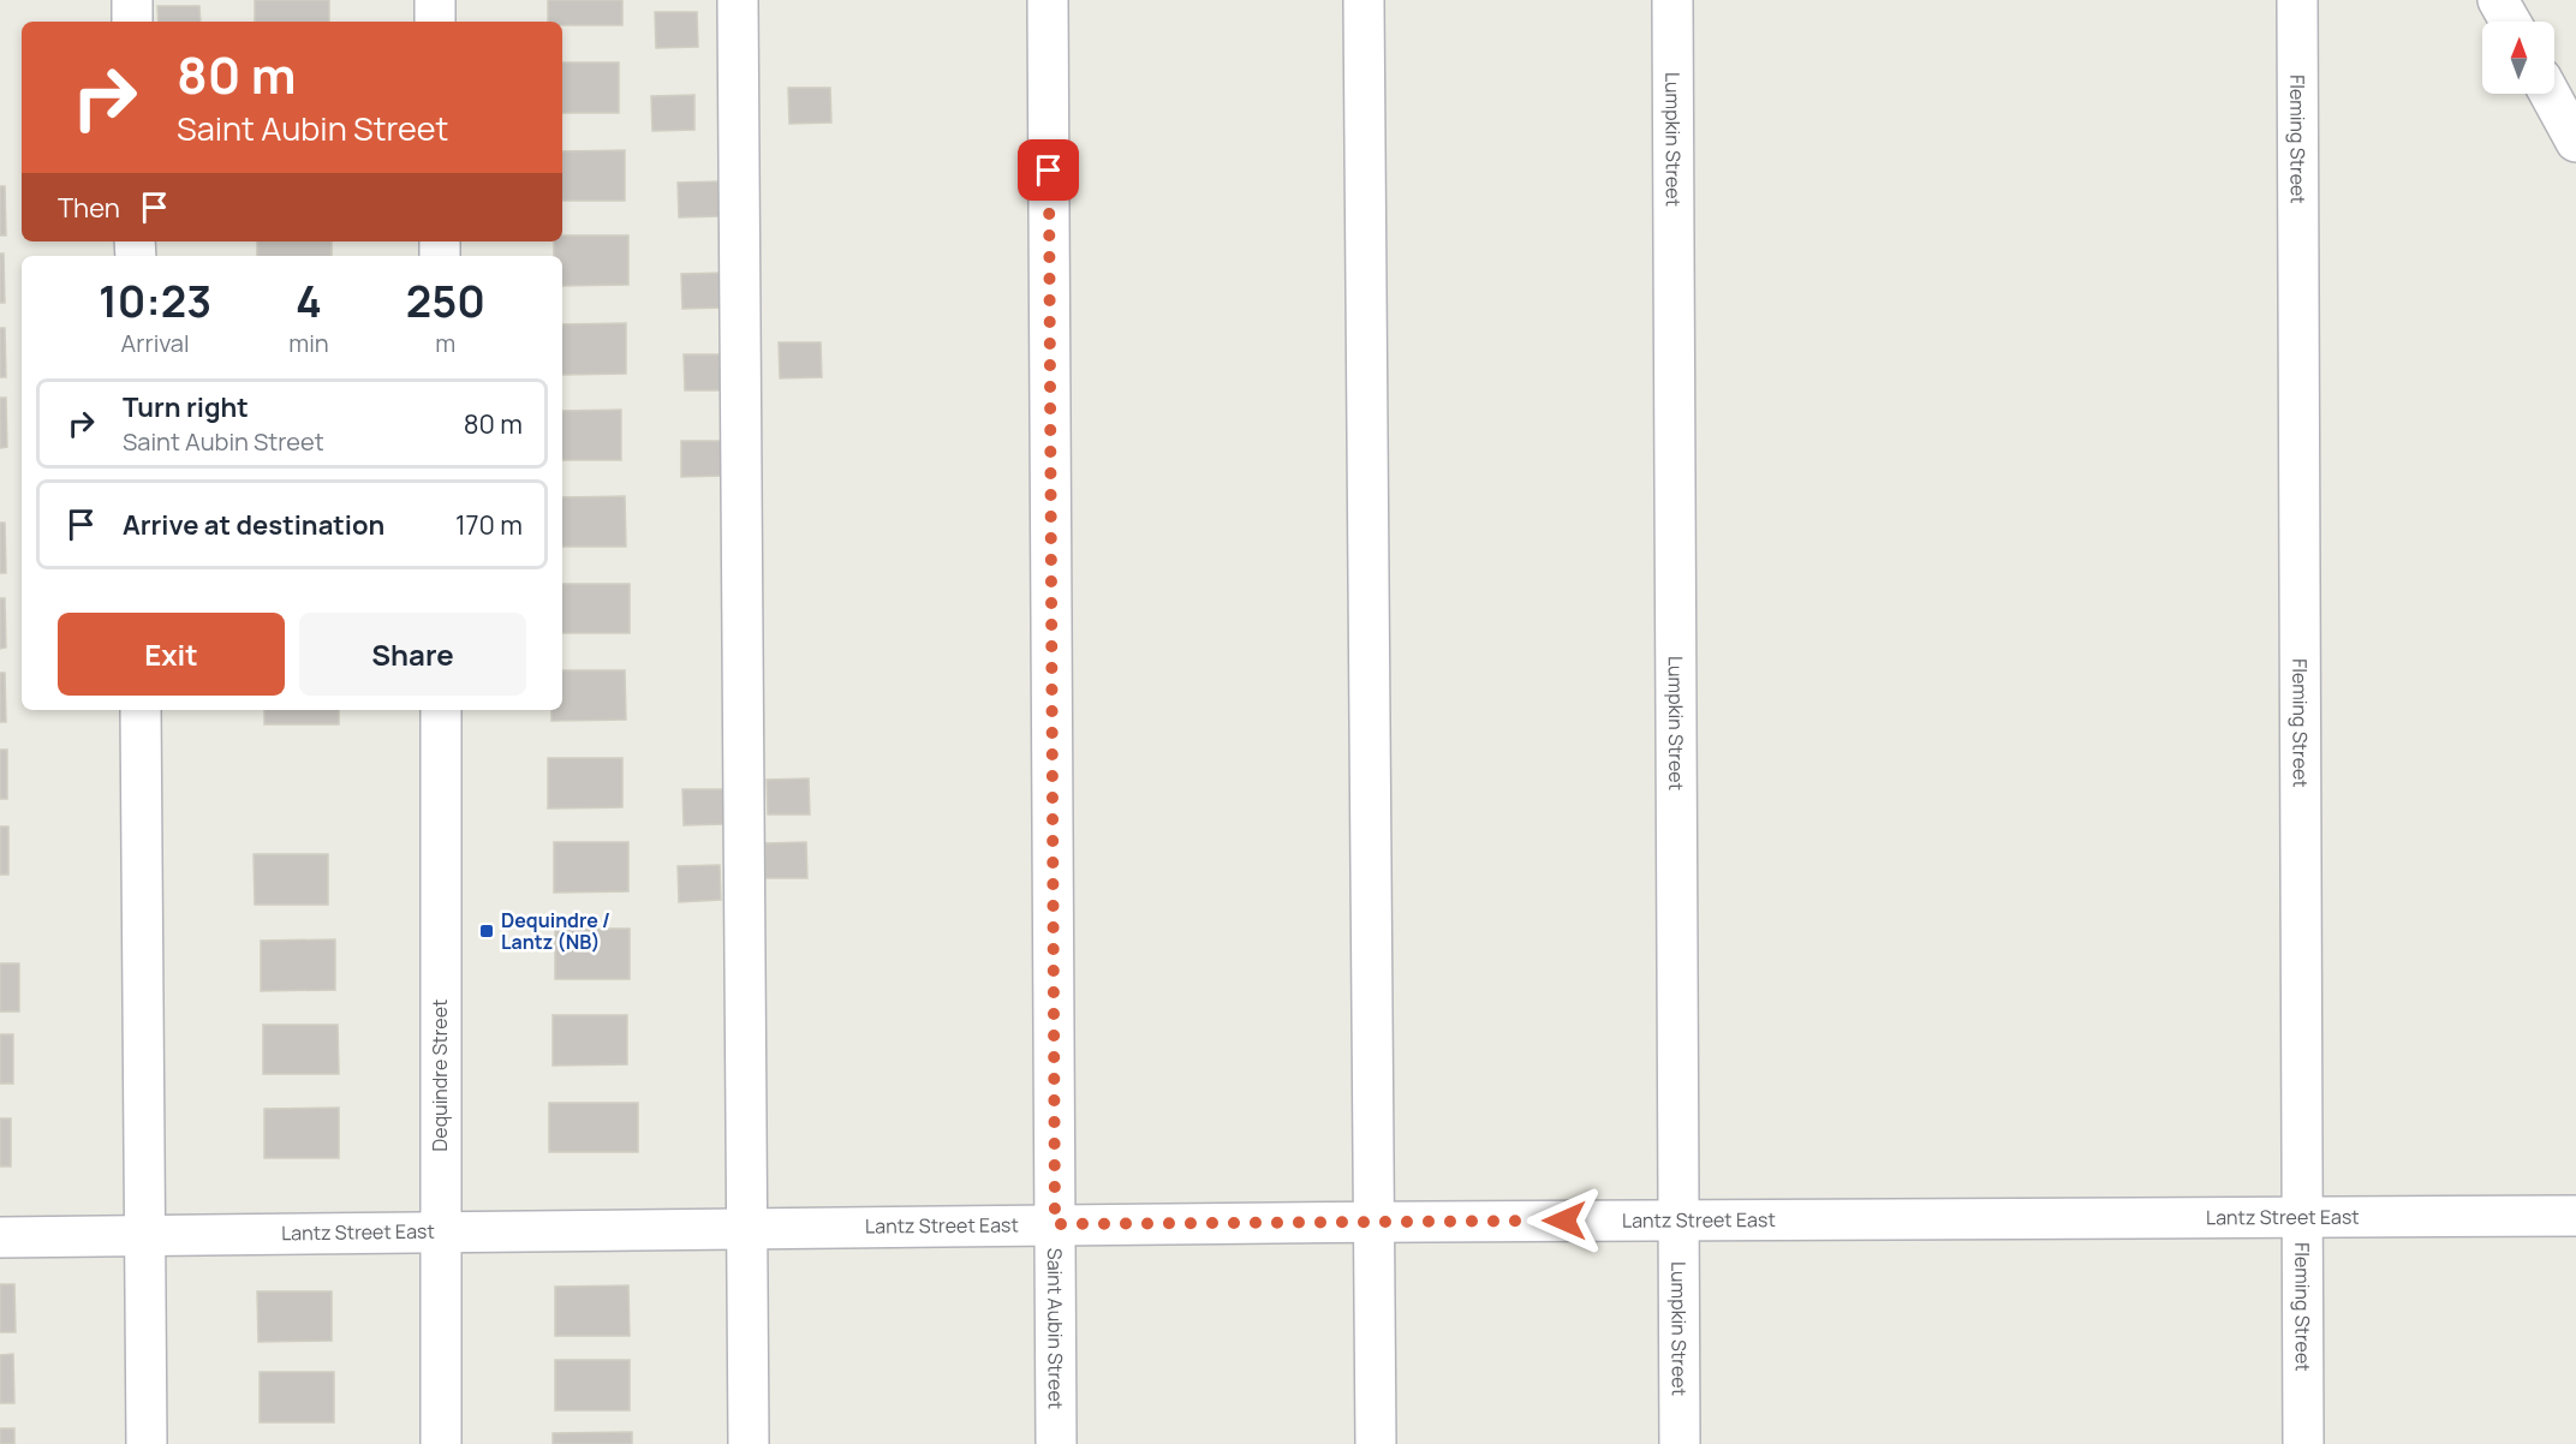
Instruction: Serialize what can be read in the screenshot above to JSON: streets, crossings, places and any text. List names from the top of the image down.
{
  "streets": {
    "street": [
      "Lumpkin Street",
      "Fleming Street",
      "Dequindre Street",
      "Lantz Street East",
      "Saint Aubin Street"
    ]
  },
  "crossings": [
    ["Lumpkin Street", "Lantz Street East"],
    ["Fleming Street", "Lantz Street East"],
    ["Dequindre Street", "Lantz Street East"],
    ["Lantz Street East", "Saint Aubin Street"]
  ],
  "places": {
    "transit": ["Dequindre / Lantz (NB)"]
  },
  "north": "top",
  "page": {
    "turn": ["80 m", "Saint Aubin Street"],
    "then": "Then",
    "eta": [
      "10:23",
      "Arrival",
      "4",
      "min",
      "250",
      "m"
    ],
    "list": [
      {
        "name": "Turn right",
        "note": "Saint Aubin Street",
        "value": "80 m"
      },
      {
        "name": "Arrive at destination",
        "value": "170 m"
      }
    ],
    "buttons": ["Exit", "Share"]
  }
}
